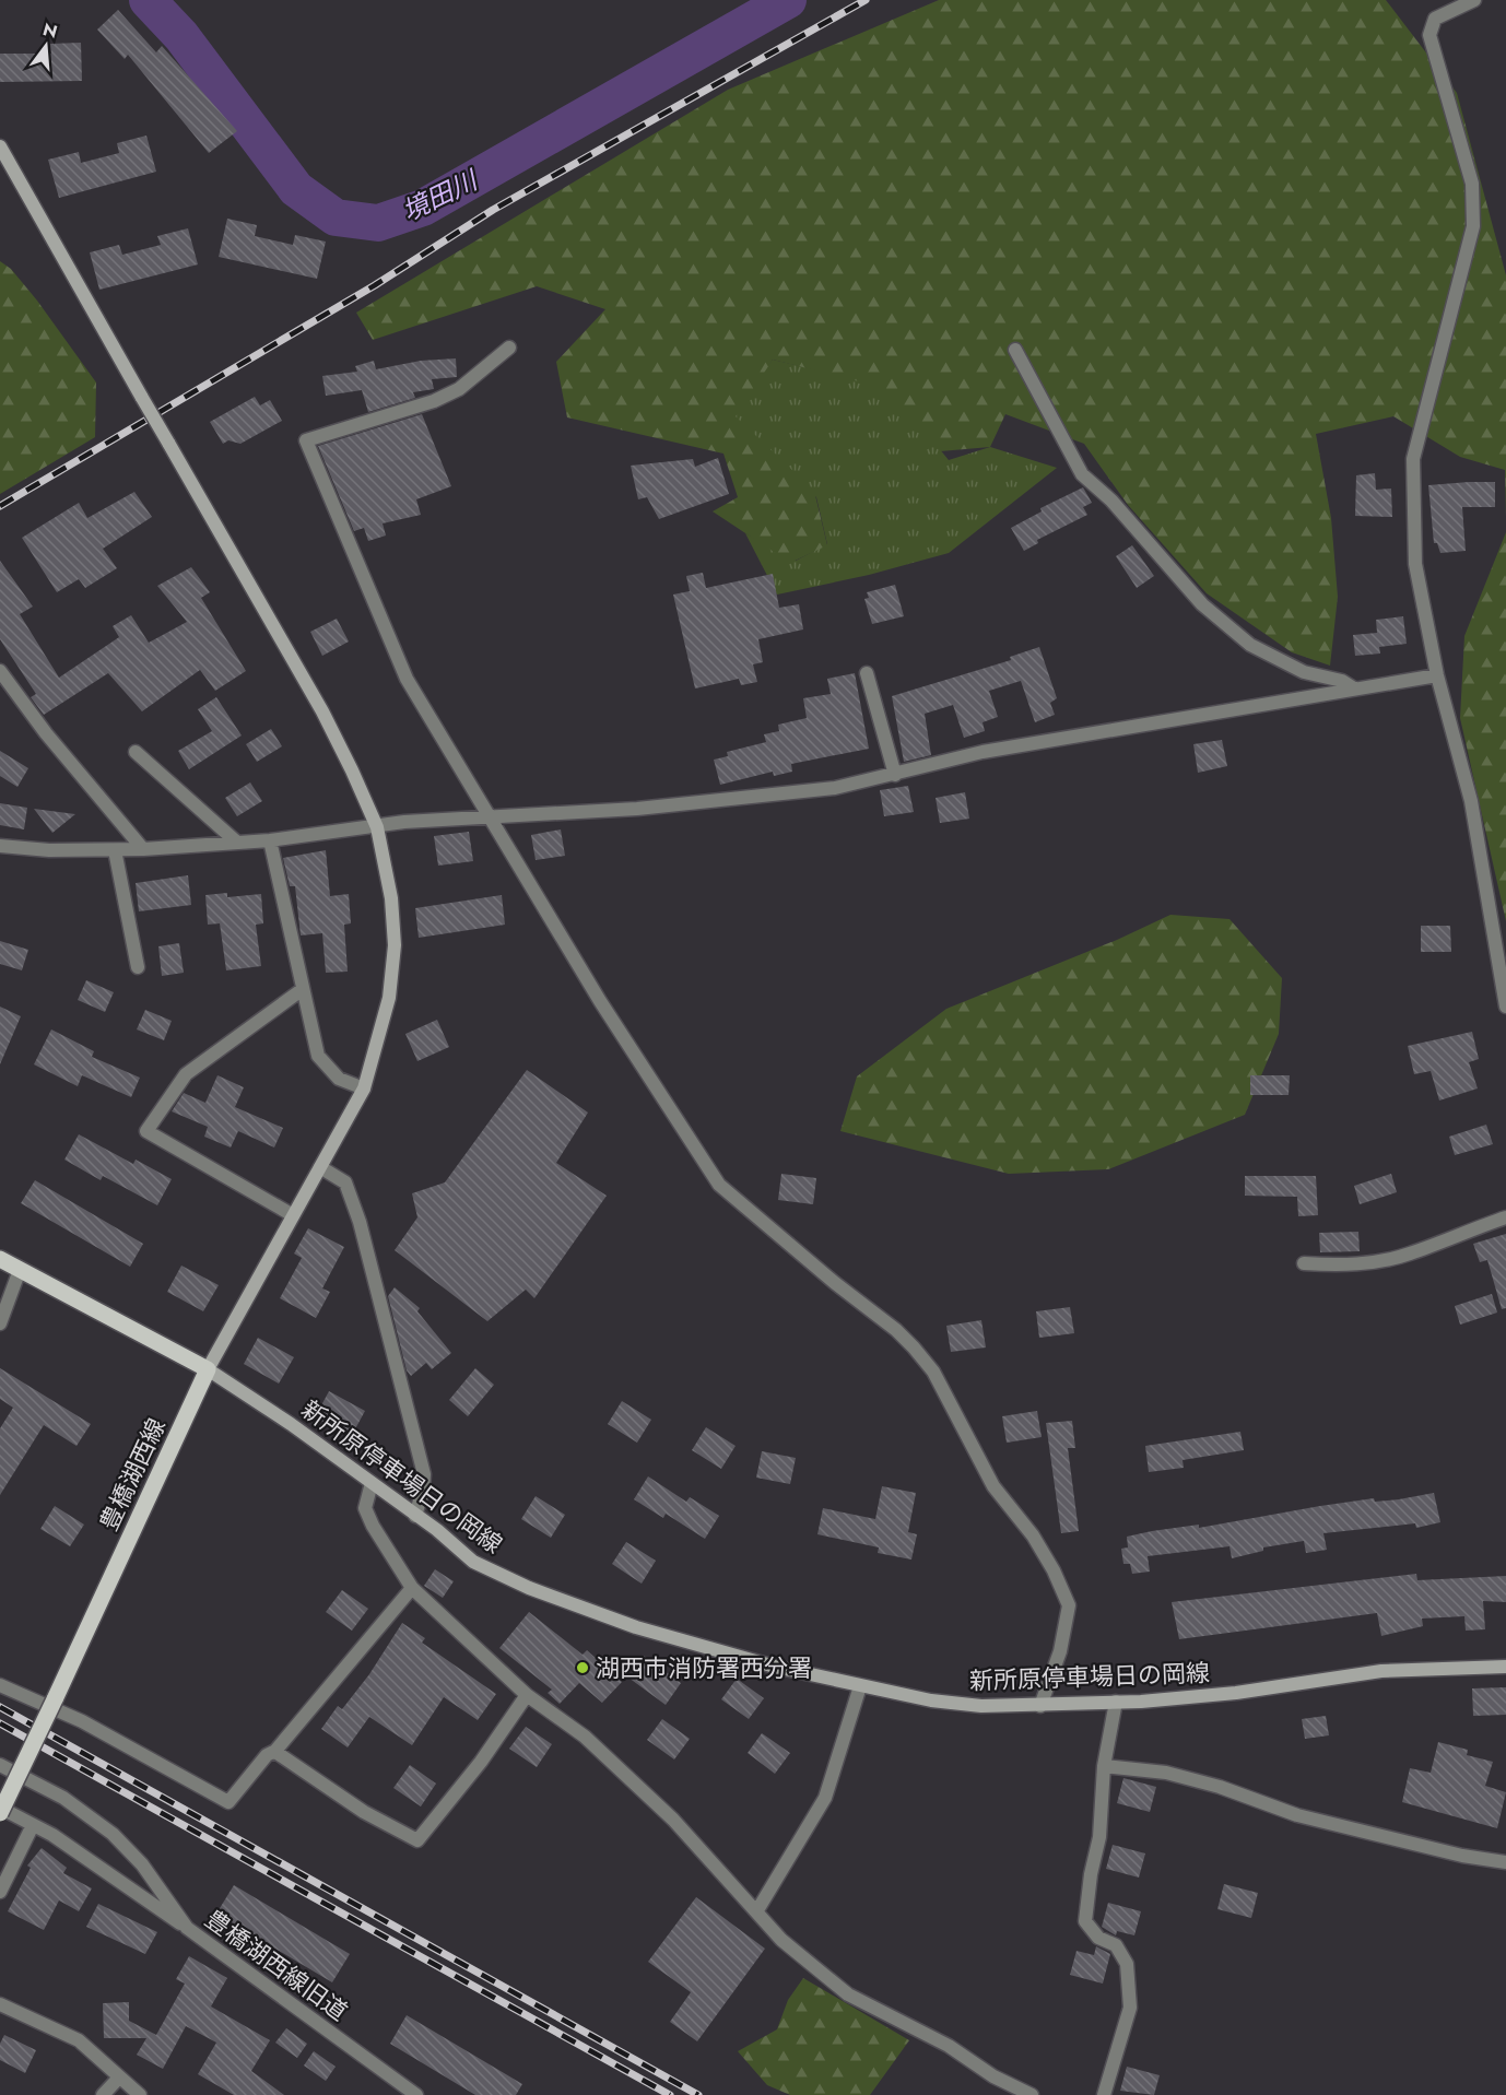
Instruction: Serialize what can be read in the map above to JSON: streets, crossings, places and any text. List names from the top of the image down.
{
  "streets": {
    "main road": ["豊橋湖西線", "新所原停車場日の岡線"],
    "street": ["豊橋湖西線旧道"]
  },
  "crossings": [
    ["豊橋湖西線", "新所原停車場日の岡線"]
  ],
  "water": ["境田川"],
  "places": ["湖西市消防署西分署"],
  "north": "top"
}
